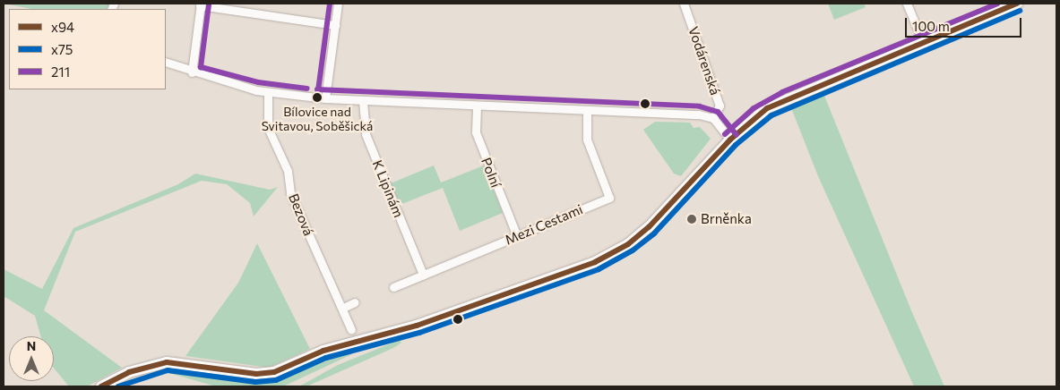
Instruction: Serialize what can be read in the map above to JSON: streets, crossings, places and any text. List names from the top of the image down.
{
  "streets": {
    "street": [
      "Vodárenská",
      "Polní",
      "K Lipinám",
      "Bezová",
      "Mezi Cestami"
    ]
  },
  "crossings": [
    ["Polní", "Mezi Cestami"],
    ["K Lipinám", "Mezi Cestami"]
  ],
  "places": ["Bílovice nad Svitavou, Soběšická", "Brněnka"],
  "lines": ["transit line x94", "transit line 211", "transit line x75"],
  "legend": ["x94", "x75", "211"],
  "scale_bar": "100 m",
  "north": "top"
}
